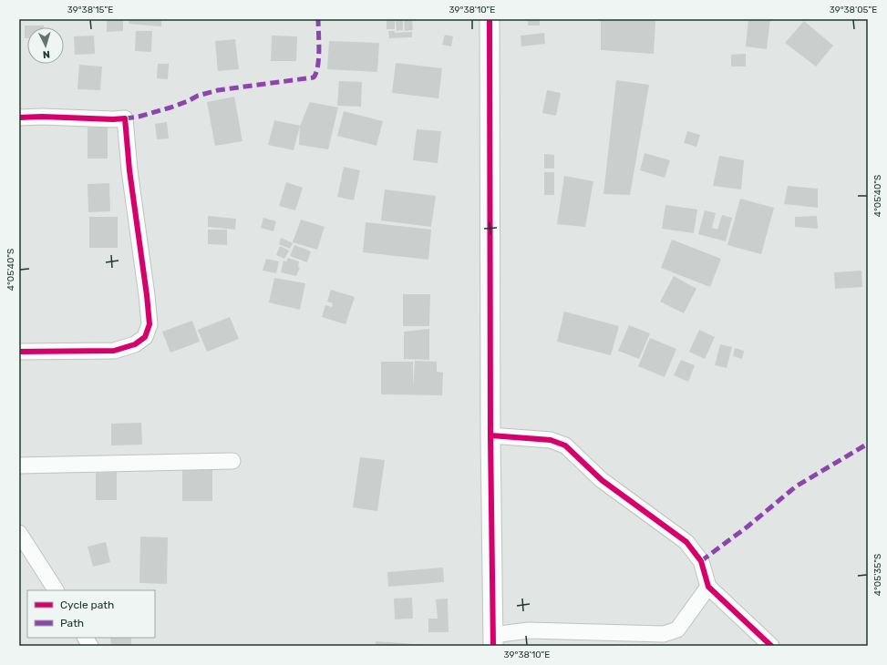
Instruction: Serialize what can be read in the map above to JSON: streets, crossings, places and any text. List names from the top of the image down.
{
  "legend": ["Cycle path", "Path"],
  "north": "bottom",
  "coordinates": [
    "39°38'15\"E",
    "39°38'10\"E",
    "39°38'05\"E",
    "4°05'40\"S",
    "4°05'35\"S"
  ]
}
